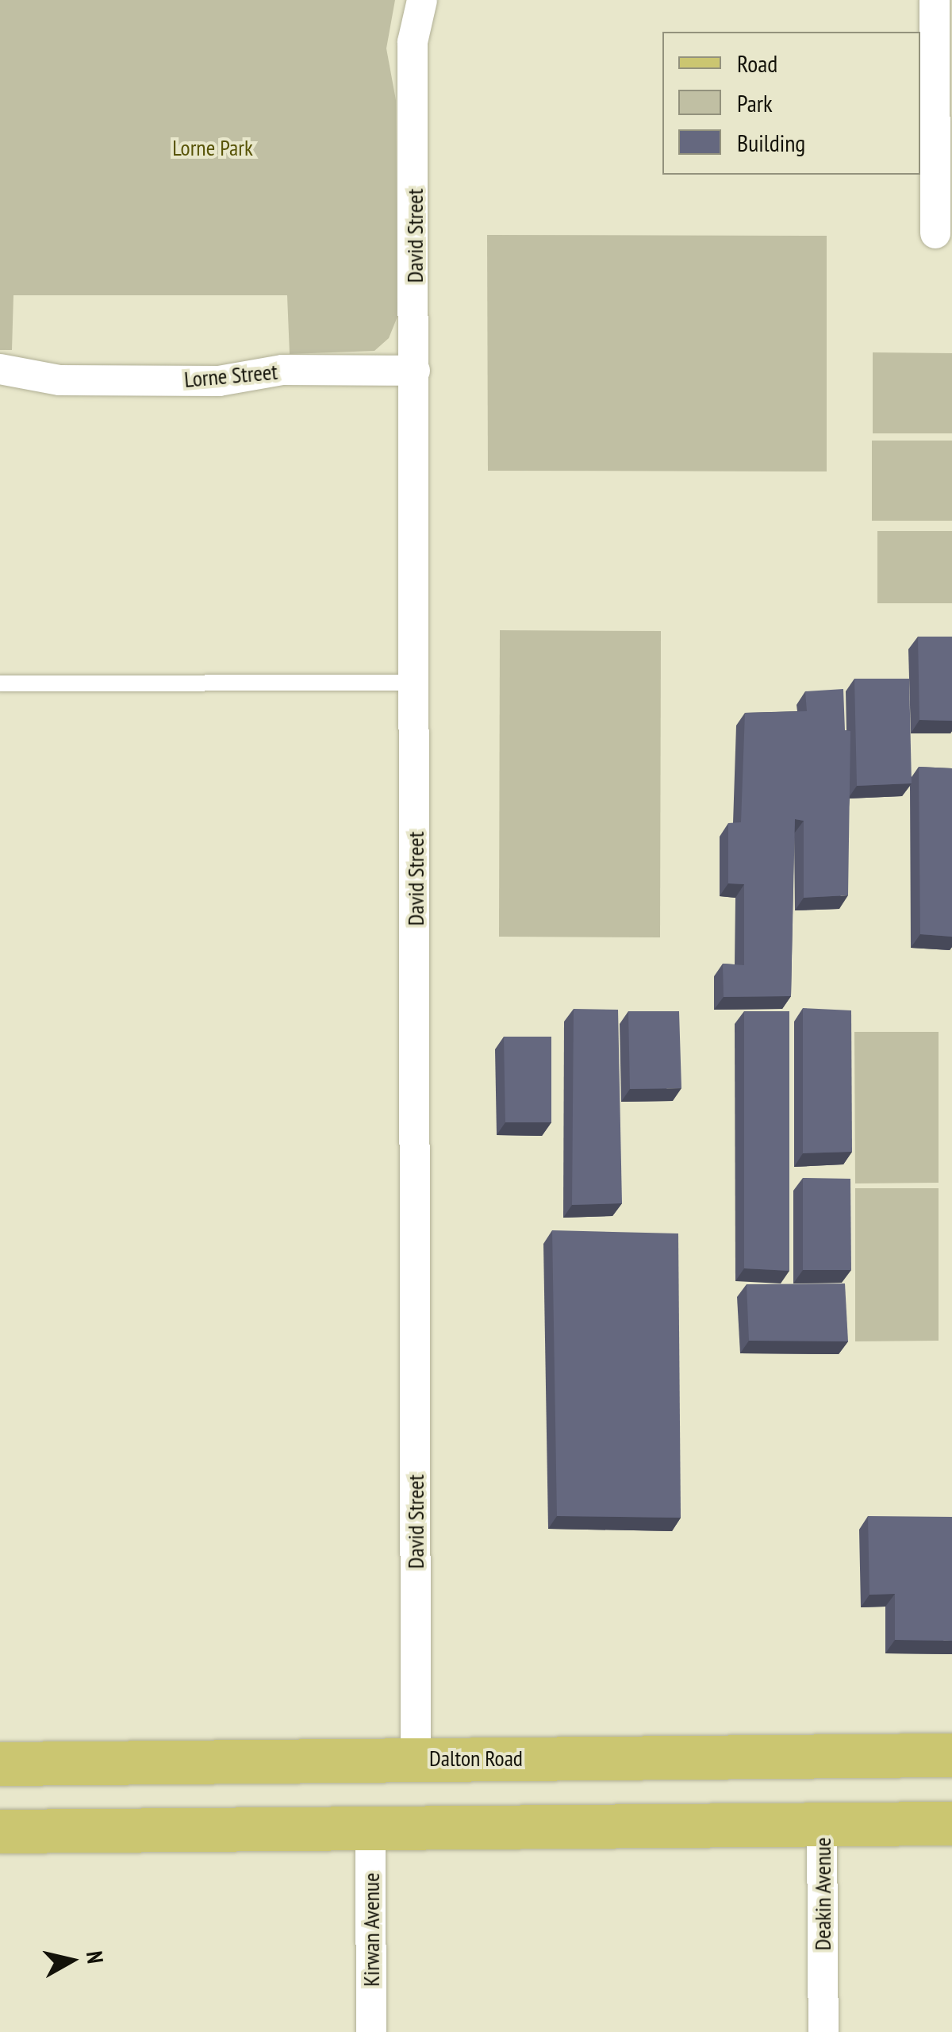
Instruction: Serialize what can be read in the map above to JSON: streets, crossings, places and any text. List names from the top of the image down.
{
  "streets": {
    "main road": ["Dalton Road", "Deakin Avenue"],
    "street": ["David Street", "Lorne Street", "Kirwan Avenue"]
  },
  "crossings": [
    ["David Street", "Lorne Street"],
    ["David Street", "Dalton Road"],
    ["Dalton Road", "Deakin Avenue"]
  ],
  "parks": ["Lorne Park"],
  "legend": ["Road", "Park", "Building"],
  "north": "right"
}
